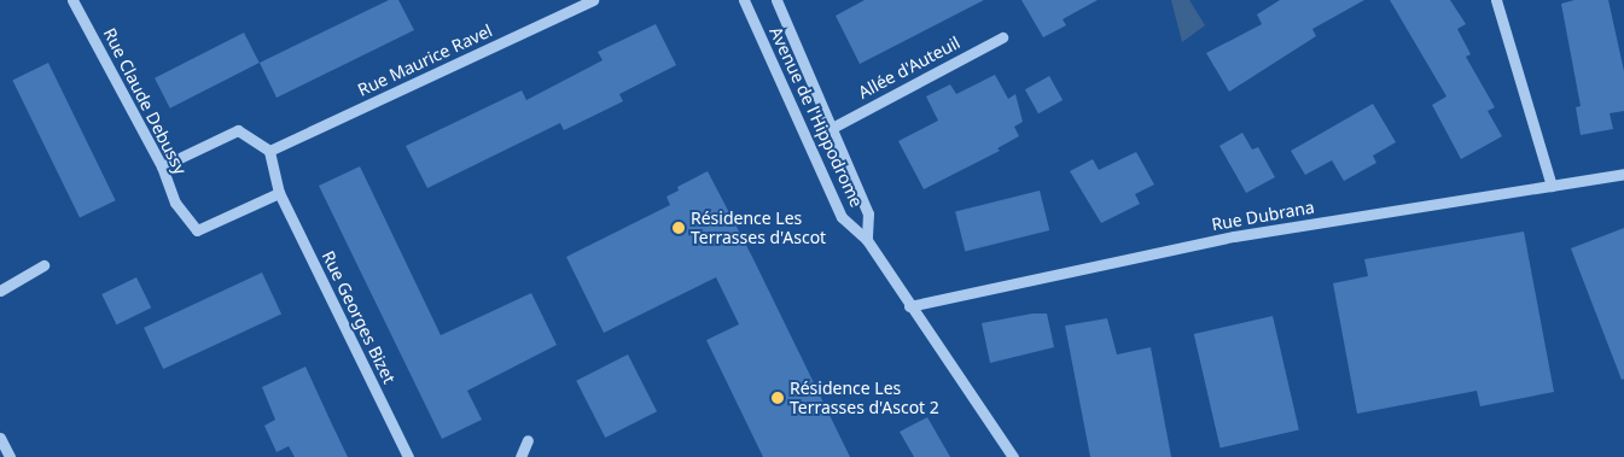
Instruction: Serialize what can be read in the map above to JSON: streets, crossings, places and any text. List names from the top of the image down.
{
  "streets": {
    "street": [
      "Rue Maurice Ravel",
      "Allée d'Auteuil",
      "Rue Claude Debussy",
      "Avenue de l'Hippodrome",
      "Rue Dubrana",
      "Rue Georges Bizet"
    ]
  },
  "crossings": [
    ["Allée d'Auteuil", "Avenue de l'Hippodrome"],
    ["Rue Claude Debussy", "Rue Georges Bizet"],
    ["Avenue de l'Hippodrome", "Rue Dubrana"]
  ],
  "places": ["Résidence Les Terrasses d'Ascot", "Résidence Les Terrasses d'Ascot 2"]
}
